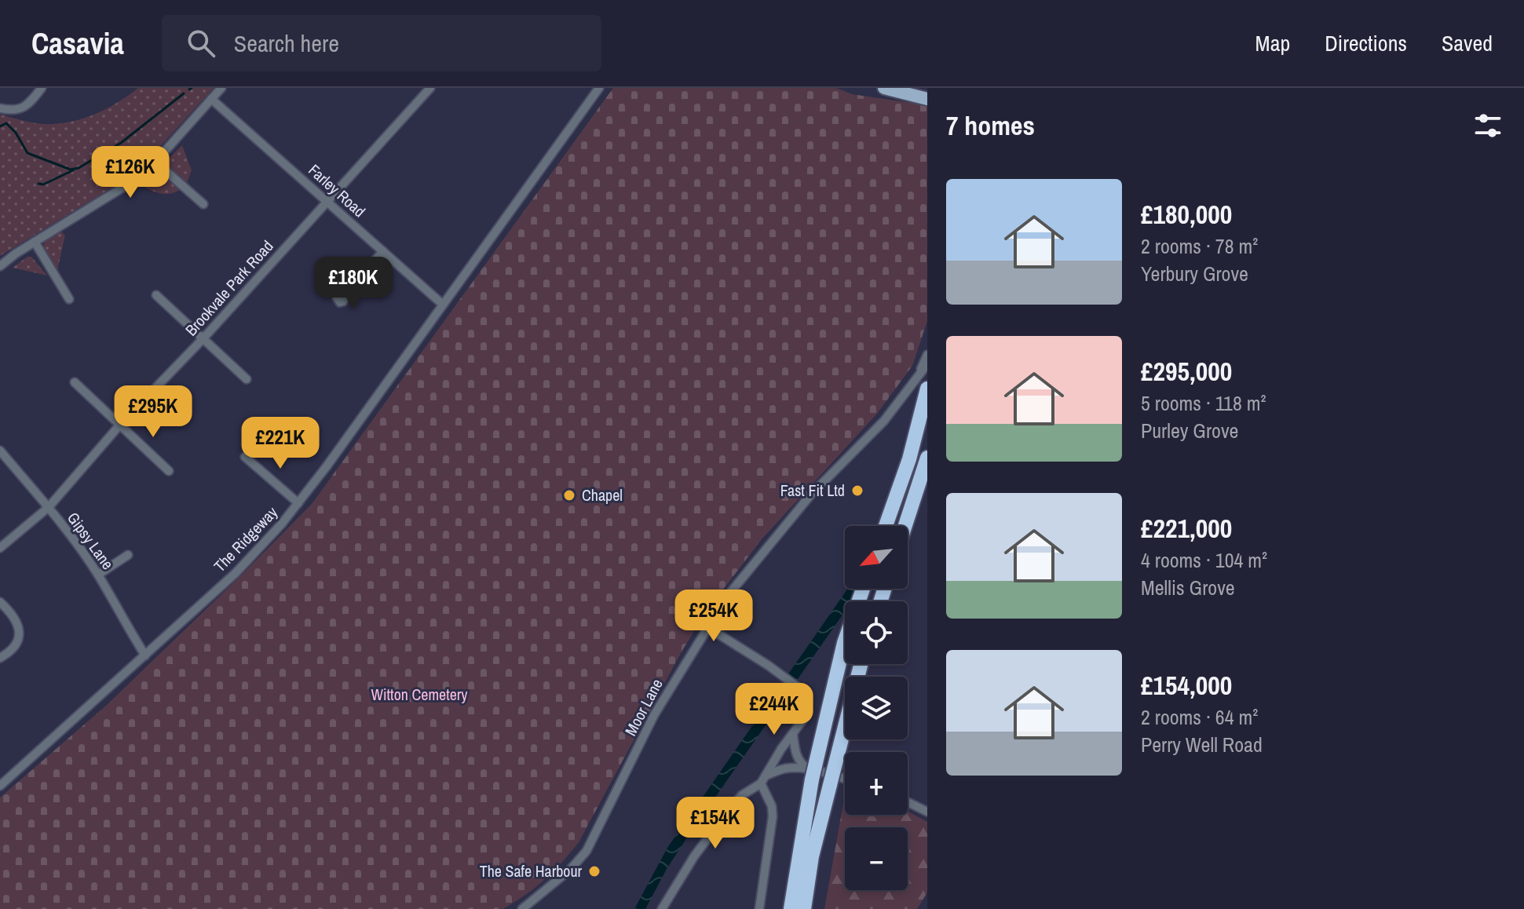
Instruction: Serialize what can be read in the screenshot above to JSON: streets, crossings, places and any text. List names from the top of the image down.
{
  "streets": {
    "street": [
      "Farley Road",
      "Brookvale Park Road",
      "The Ridgeway",
      "Gipsy Lane",
      "Moor Lane"
    ]
  },
  "crossings": [
    ["Farley Road", "Brookvale Park Road"],
    ["Farley Road", "The Ridgeway"],
    ["Brookvale Park Road", "Gipsy Lane"],
    ["The Ridgeway", "Gipsy Lane"]
  ],
  "parks": ["Witton Cemetery"],
  "places": ["Fast Fit Ltd", "Chapel", "The Safe Harbour"],
  "north": "bottom left",
  "page": {
    "header": "Casavia",
    "search": "Search here",
    "nav": ["Map", "Directions", "Saved"],
    "heading": "7 homes",
    "price": [
      "£126K",
      "£180K",
      "£295K",
      "£221K",
      "£254K",
      "£244K",
      "£154K"
    ],
    "list": [
      {
        "name": "£180,000",
        "note": "2 rooms · 78 m² · Yerbury Grove"
      },
      {
        "name": "£295,000",
        "note": "5 rooms · 118 m² · Purley Grove"
      },
      {
        "name": "£221,000",
        "note": "4 rooms · 104 m² · Mellis Grove"
      },
      {
        "name": "£154,000",
        "note": "2 rooms · 64 m² · Perry Well Road"
      }
    ],
    "map_buttons": ["+", "−"]
  }
}
